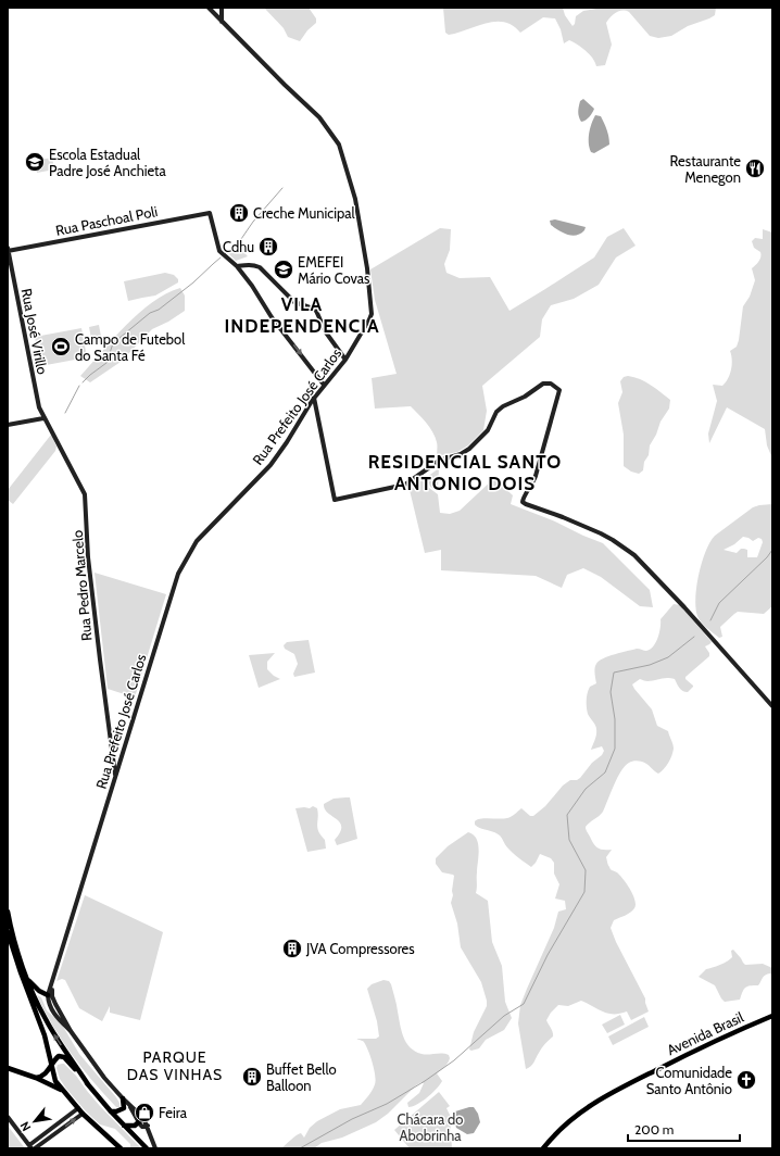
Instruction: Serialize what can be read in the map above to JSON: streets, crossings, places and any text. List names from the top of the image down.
{
  "streets": {
    "main road": ["Avenida Brasil"],
    "street": [
      "Rua Paschoal Poli",
      "Rua José Virillo",
      "Rua Prefeito José Carlos",
      "Rua Pedro Marcelo"
    ]
  },
  "crossings": [
    ["Rua Paschoal Poli", "Rua José Virillo"],
    ["Rua José Virillo", "Rua Pedro Marcelo"],
    ["Rua Prefeito José Carlos", "Rua Pedro Marcelo"]
  ],
  "districts": ["VILA INDEPENDENCIA", "RESIDENCIAL SANTO ANTONIO DOIS", "PARQUE DAS VINHAS"],
  "parks": ["Chácara do Abobrinha"],
  "places": {
    "school or university": ["Escola Estadual Padre José Anchieta", "EMEFEI Mário Covas"],
    "restaurant": ["Restaurante Menegon"],
    "building": [
      "Creche Municipal",
      "Cdhu",
      "JVA Compressores",
      "Buffet Bello Balloon"
    ],
    "sports": ["Campo de Futebol do Santa Fé"],
    "church": ["Comunidade Santo Antônio"],
    "shop": ["Feira"]
  },
  "scale_bar": "200 m",
  "north": "bottom left"
}
